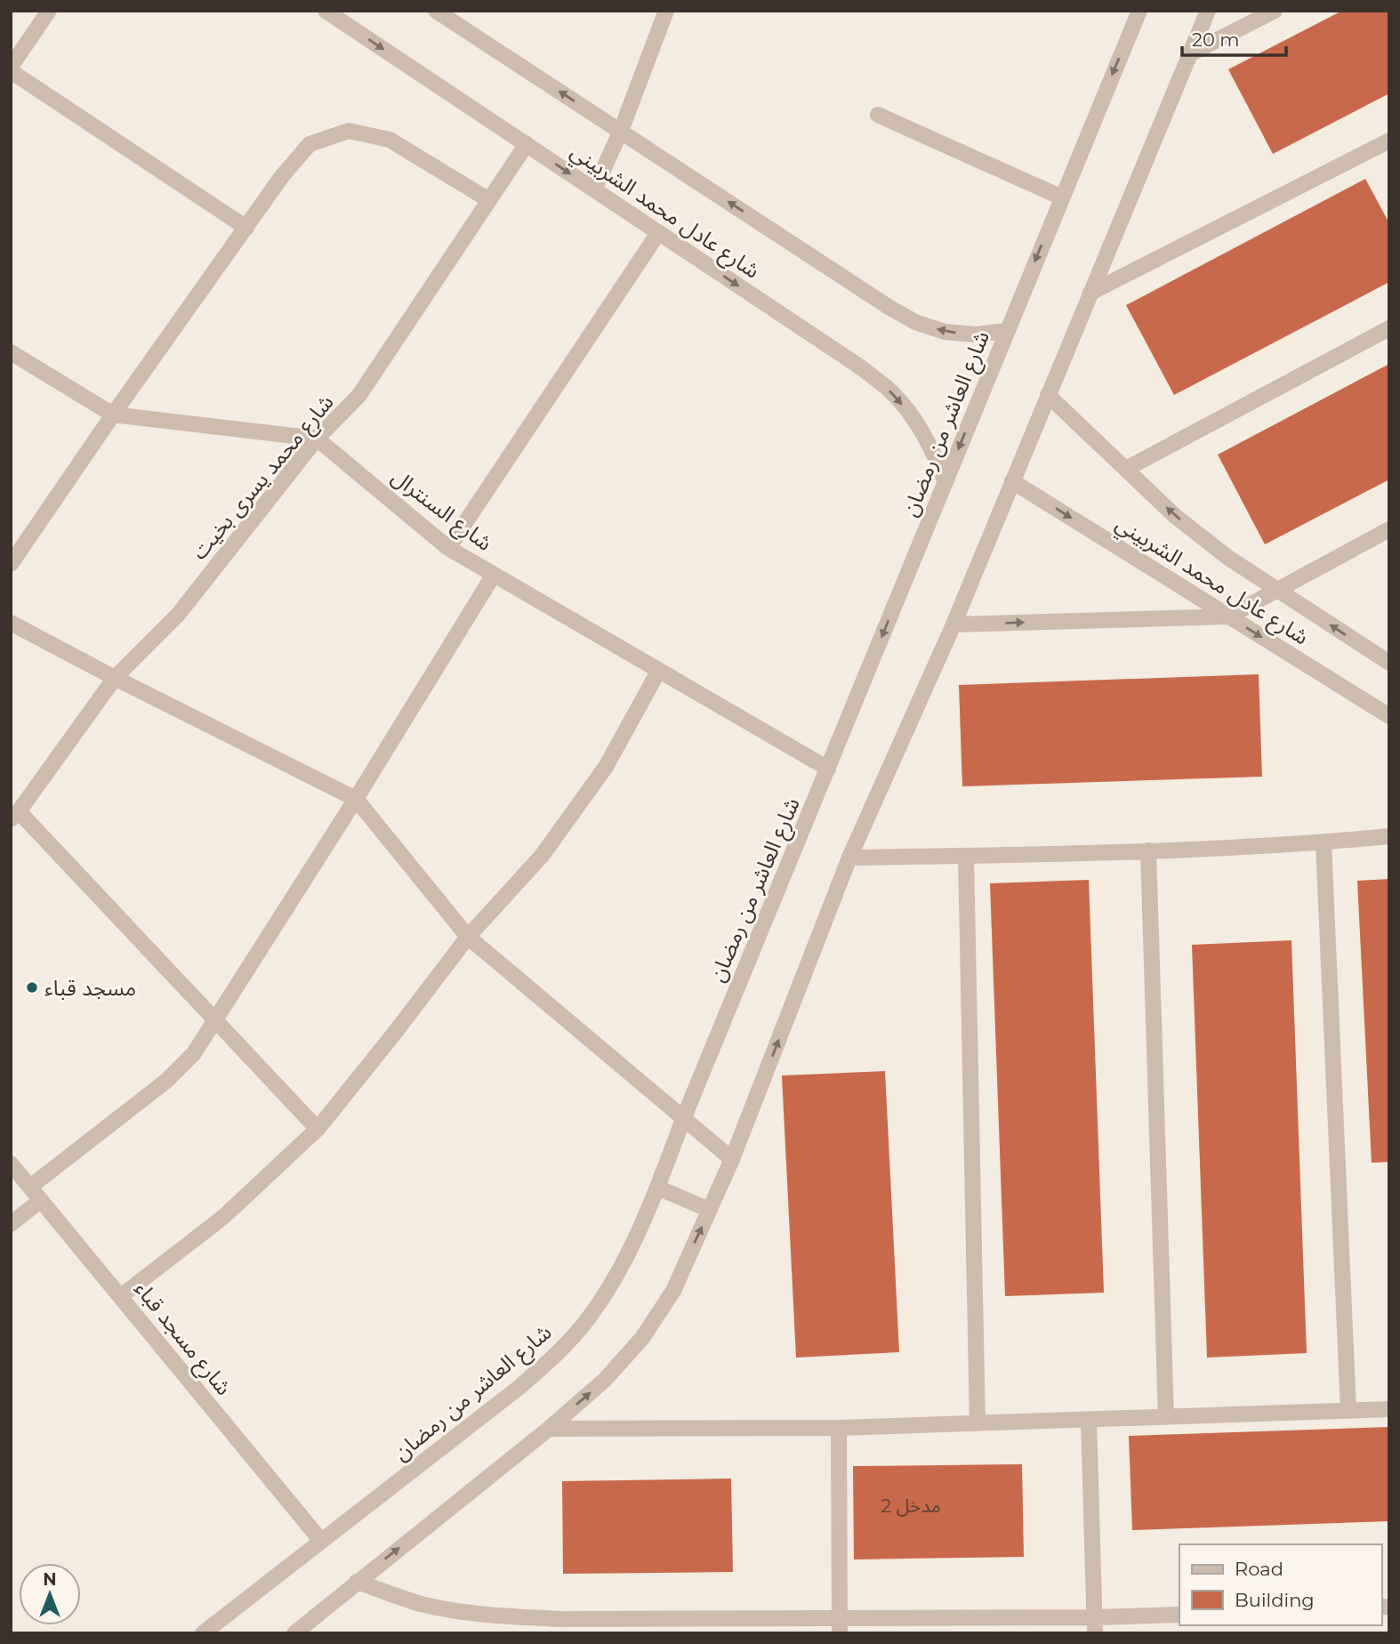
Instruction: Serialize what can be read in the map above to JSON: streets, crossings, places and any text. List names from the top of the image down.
{
  "streets": {
    "street": [
      "شارع عادل محمد الشربيني",
      "شارع العاشر من رمضان",
      "شارع محمد يسرى بخيت",
      "شارع السنترال",
      "شارع مسجد قباء"
    ]
  },
  "crossings": [
    ["شارع عادل محمد الشربيني", "شارع العاشر من رمضان"],
    ["شارع عادل محمد الشربيني", "شارع محمد يسرى بخيت"],
    ["شارع العاشر من رمضان", "شارع السنترال"],
    ["شارع العاشر من رمضان", "شارع مسجد قباء"],
    ["شارع محمد يسرى بخيت", "شارع السنترال"]
  ],
  "places": ["مسجد قباء"],
  "house_numbers": ["مدخل 2"],
  "legend": ["Road", "Building"],
  "scale_bar": "20 m",
  "north": "top"
}
